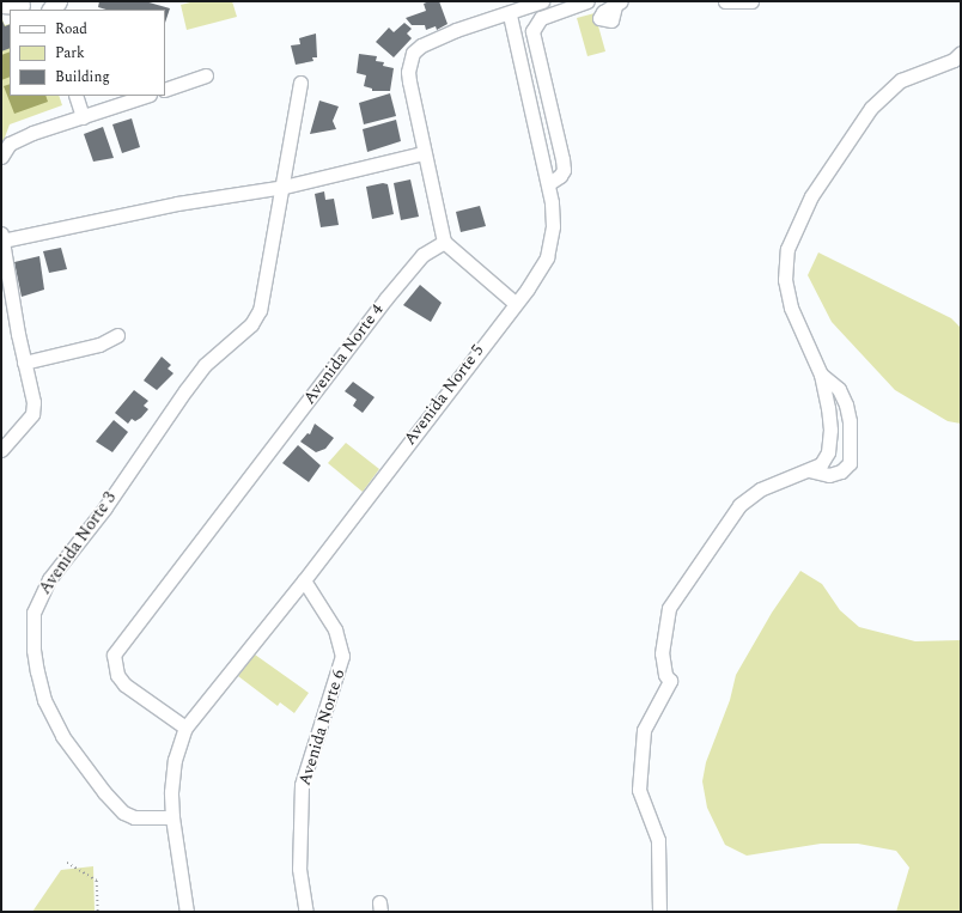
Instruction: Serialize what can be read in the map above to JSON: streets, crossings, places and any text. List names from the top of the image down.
{
  "streets": {
    "street": [
      "Avenida Norte 4",
      "Avenida Norte 5",
      "Avenida Norte 3",
      "Avenida Norte 6"
    ]
  },
  "crossings": [
    ["Avenida Norte 4", "Avenida Norte 5"],
    ["Avenida Norte 5", "Avenida Norte 6"]
  ],
  "legend": ["Road", "Park", "Building"]
}
